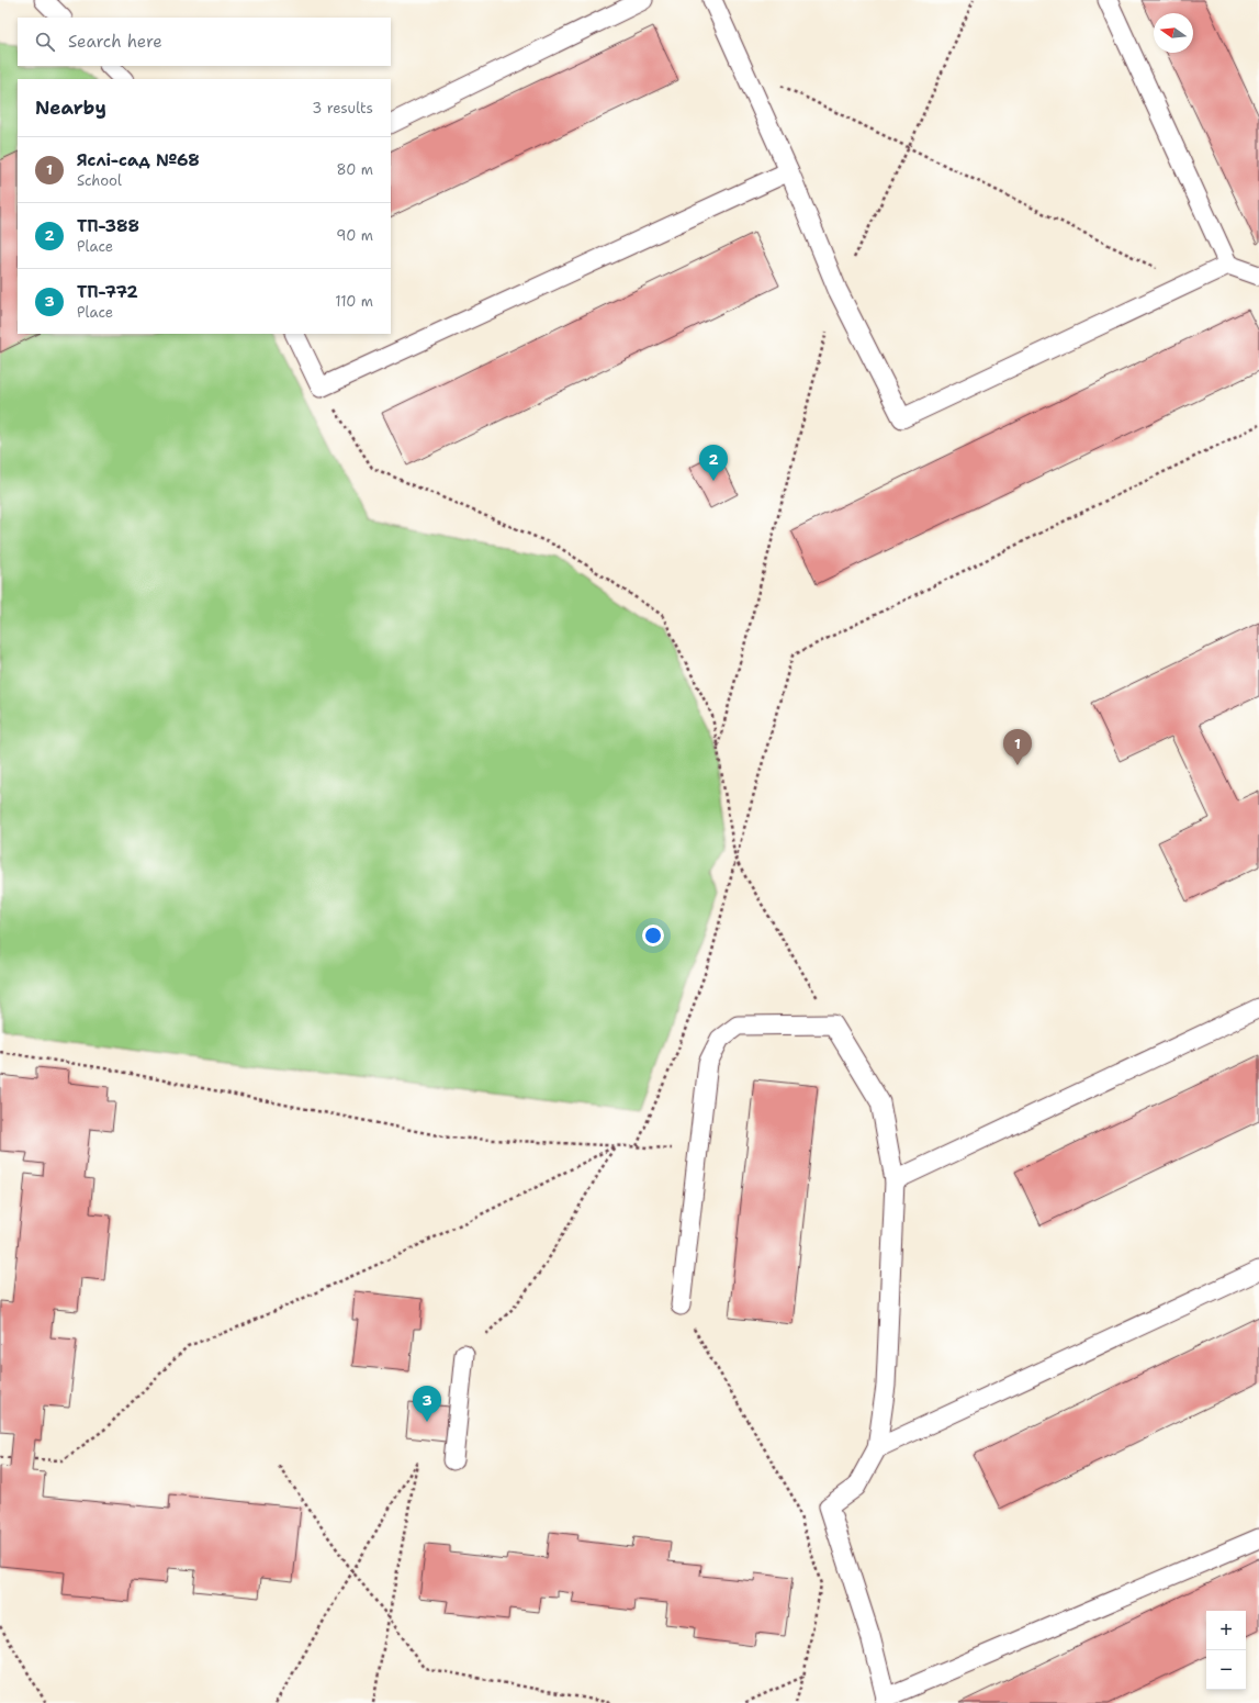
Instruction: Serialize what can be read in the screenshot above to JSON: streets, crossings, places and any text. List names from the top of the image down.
{
  "north": "left",
  "page": {
    "search": "Search here",
    "heading": ["Nearby", "3 results"],
    "list": [
      {
        "mark": "1",
        "name": "Яслі-сад №68",
        "note": "School",
        "value": "80 m"
      },
      {
        "mark": "2",
        "name": "ТП-388",
        "note": "Place",
        "value": "90 m"
      },
      {
        "mark": "3",
        "name": "ТП-772",
        "note": "Place",
        "value": "110 m"
      }
    ],
    "pins": ["2", "1", "3"],
    "map_buttons": ["+", "−"]
  }
}
